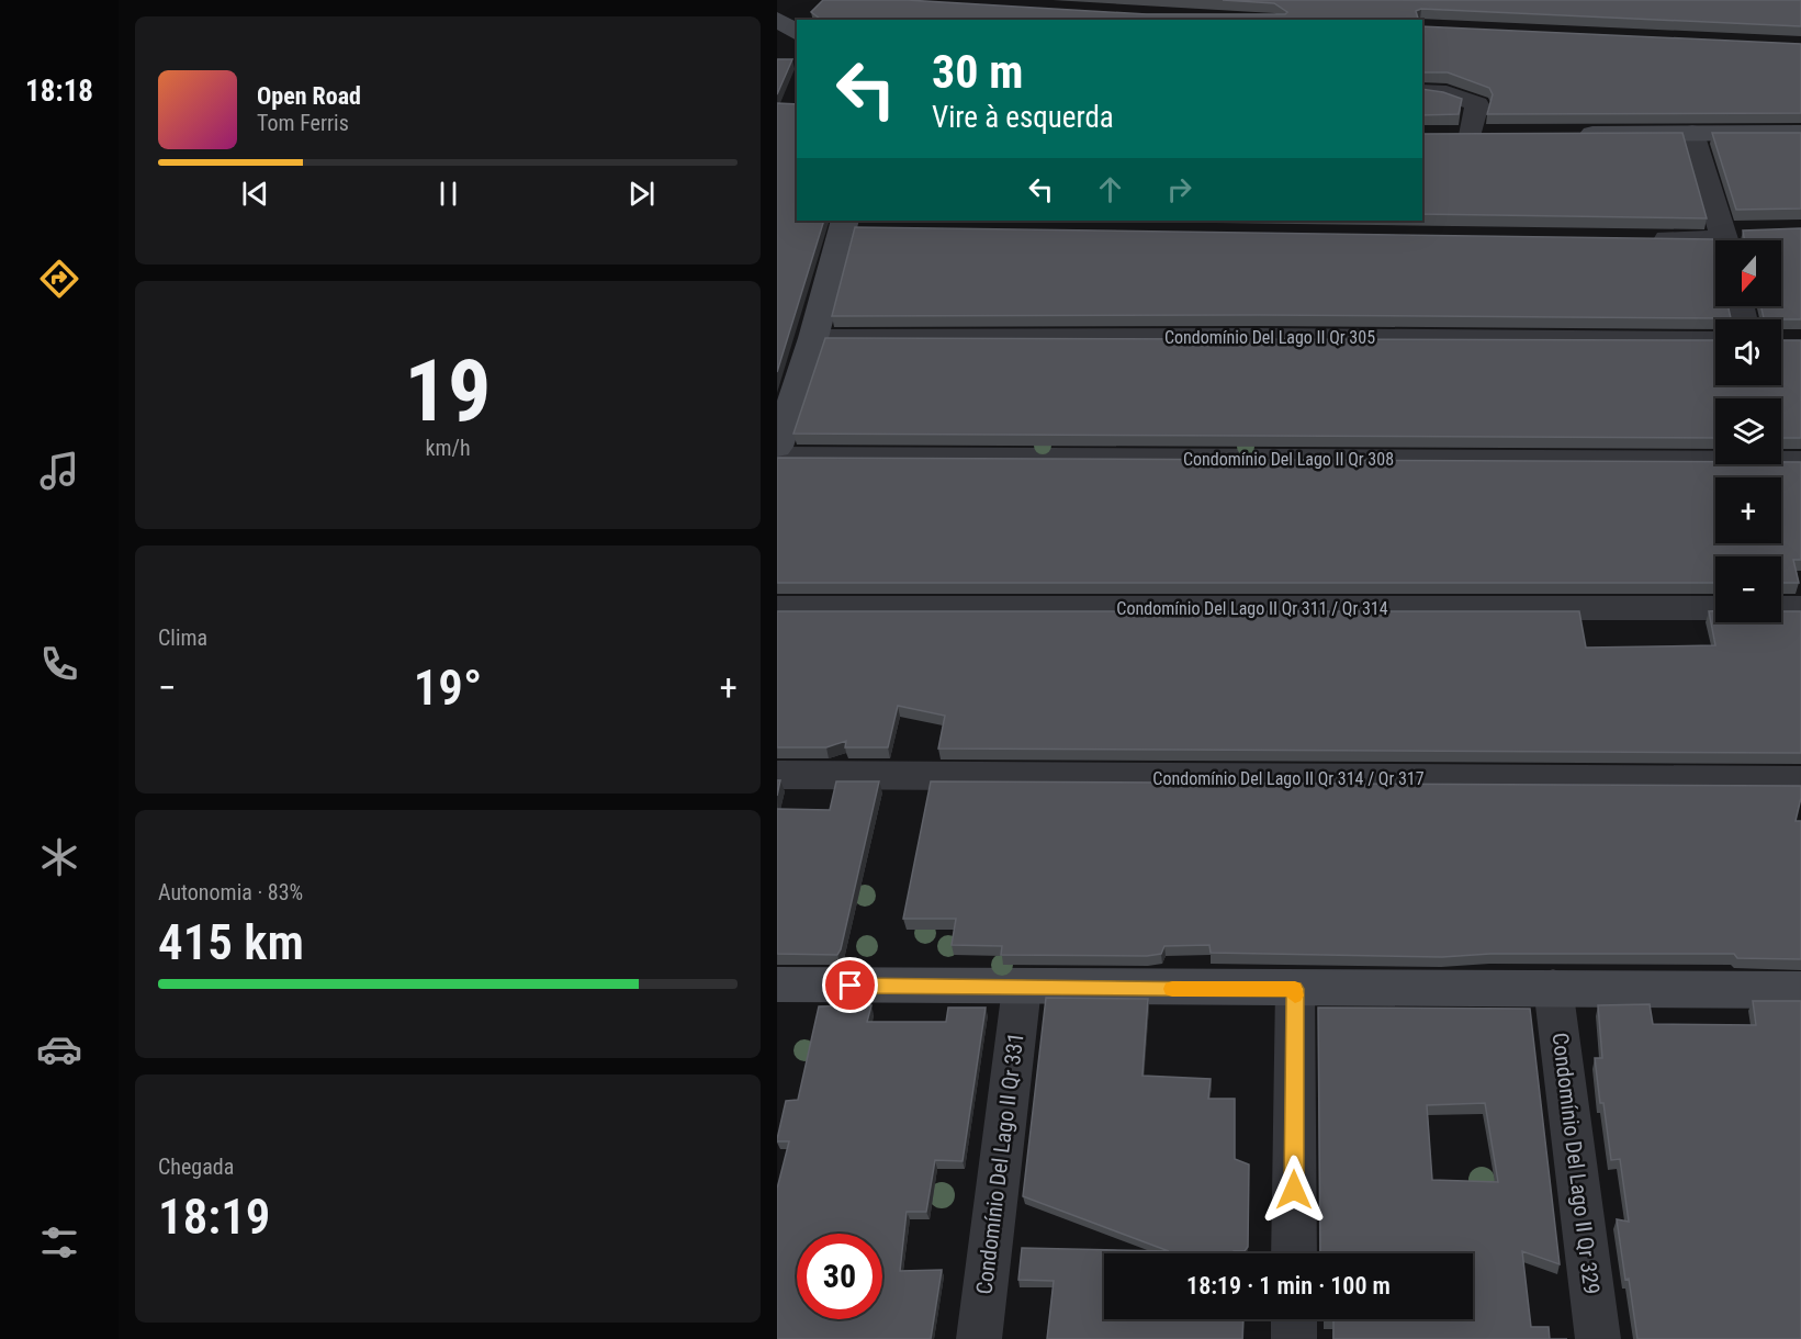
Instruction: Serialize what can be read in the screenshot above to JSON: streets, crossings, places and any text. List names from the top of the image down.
{
  "streets": {
    "street": [
      "Condomínio Del Lago II Qr 305",
      "Condomínio Del Lago II Qr 308",
      "Condomínio Del Lago II Qr 311 / Qr 314",
      "Condomínio Del Lago II Qr 314 / Qr 317",
      "Condomínio Del Lago II Qr 331",
      "Condomínio Del Lago II Qr 329"
    ]
  },
  "north": "bottom",
  "page": {
    "tabs": "18:18",
    "turn": ["30 m", "Vire à esquerda"],
    "song": ["Open Road", "Tom Ferris"],
    "map_buttons": ["+", "−"],
    "tile": [
      ["19", "km/h"],
      "Clima",
      ["Autonomia · 83%", "415 km"],
      ["Chegada", "18:19"]
    ],
    "heat": ["−", "19°", "+"],
    "limit": "30",
    "trip": "18:19 · 1 min · 100 m"
  }
}
